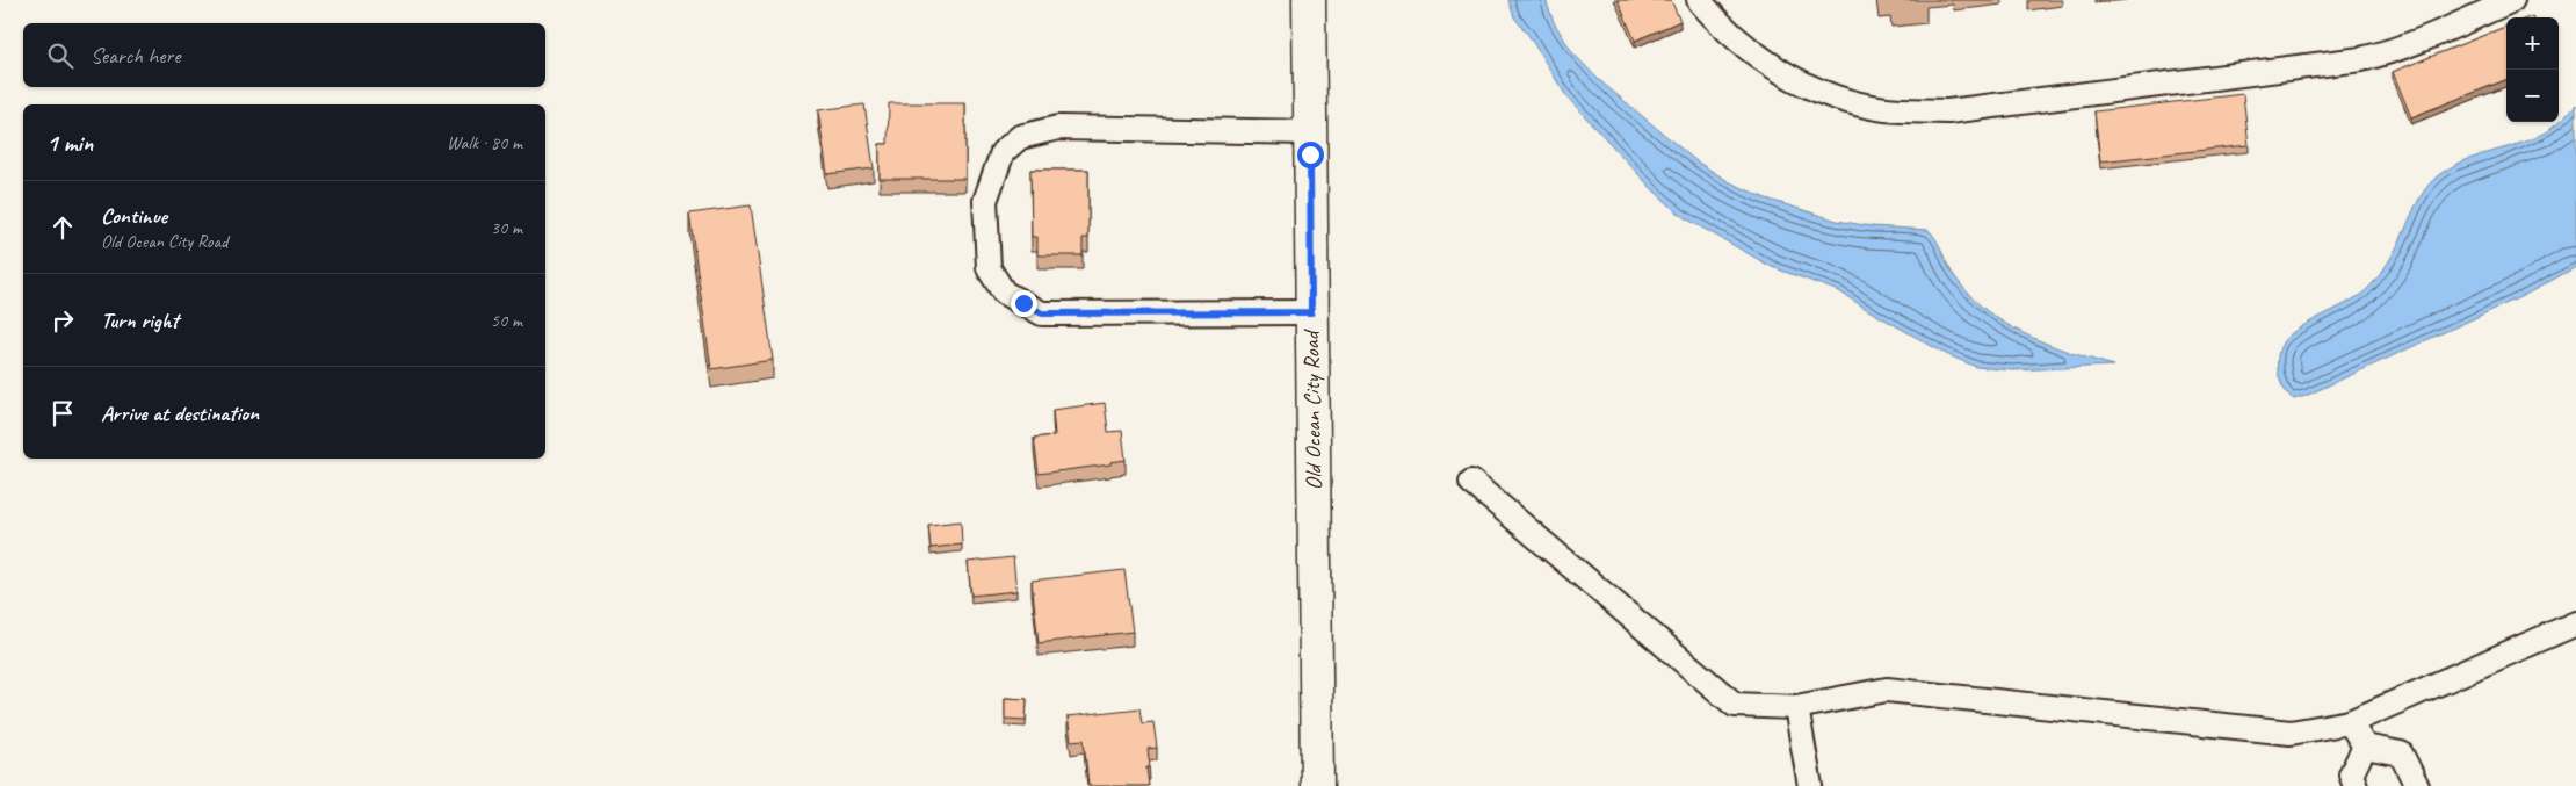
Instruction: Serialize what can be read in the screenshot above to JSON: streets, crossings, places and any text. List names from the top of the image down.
{
  "streets": {
    "main road": ["Old Ocean City Road"]
  },
  "page": {
    "map_buttons": ["+", "−"],
    "search": "Search here",
    "heading": ["1 min", "Walk · 80 m"],
    "list": [
      ["Continue", "Old Ocean City Road", "30 m"],
      ["Turn right", "50 m"],
      "Arrive at destination"
    ]
  }
}
